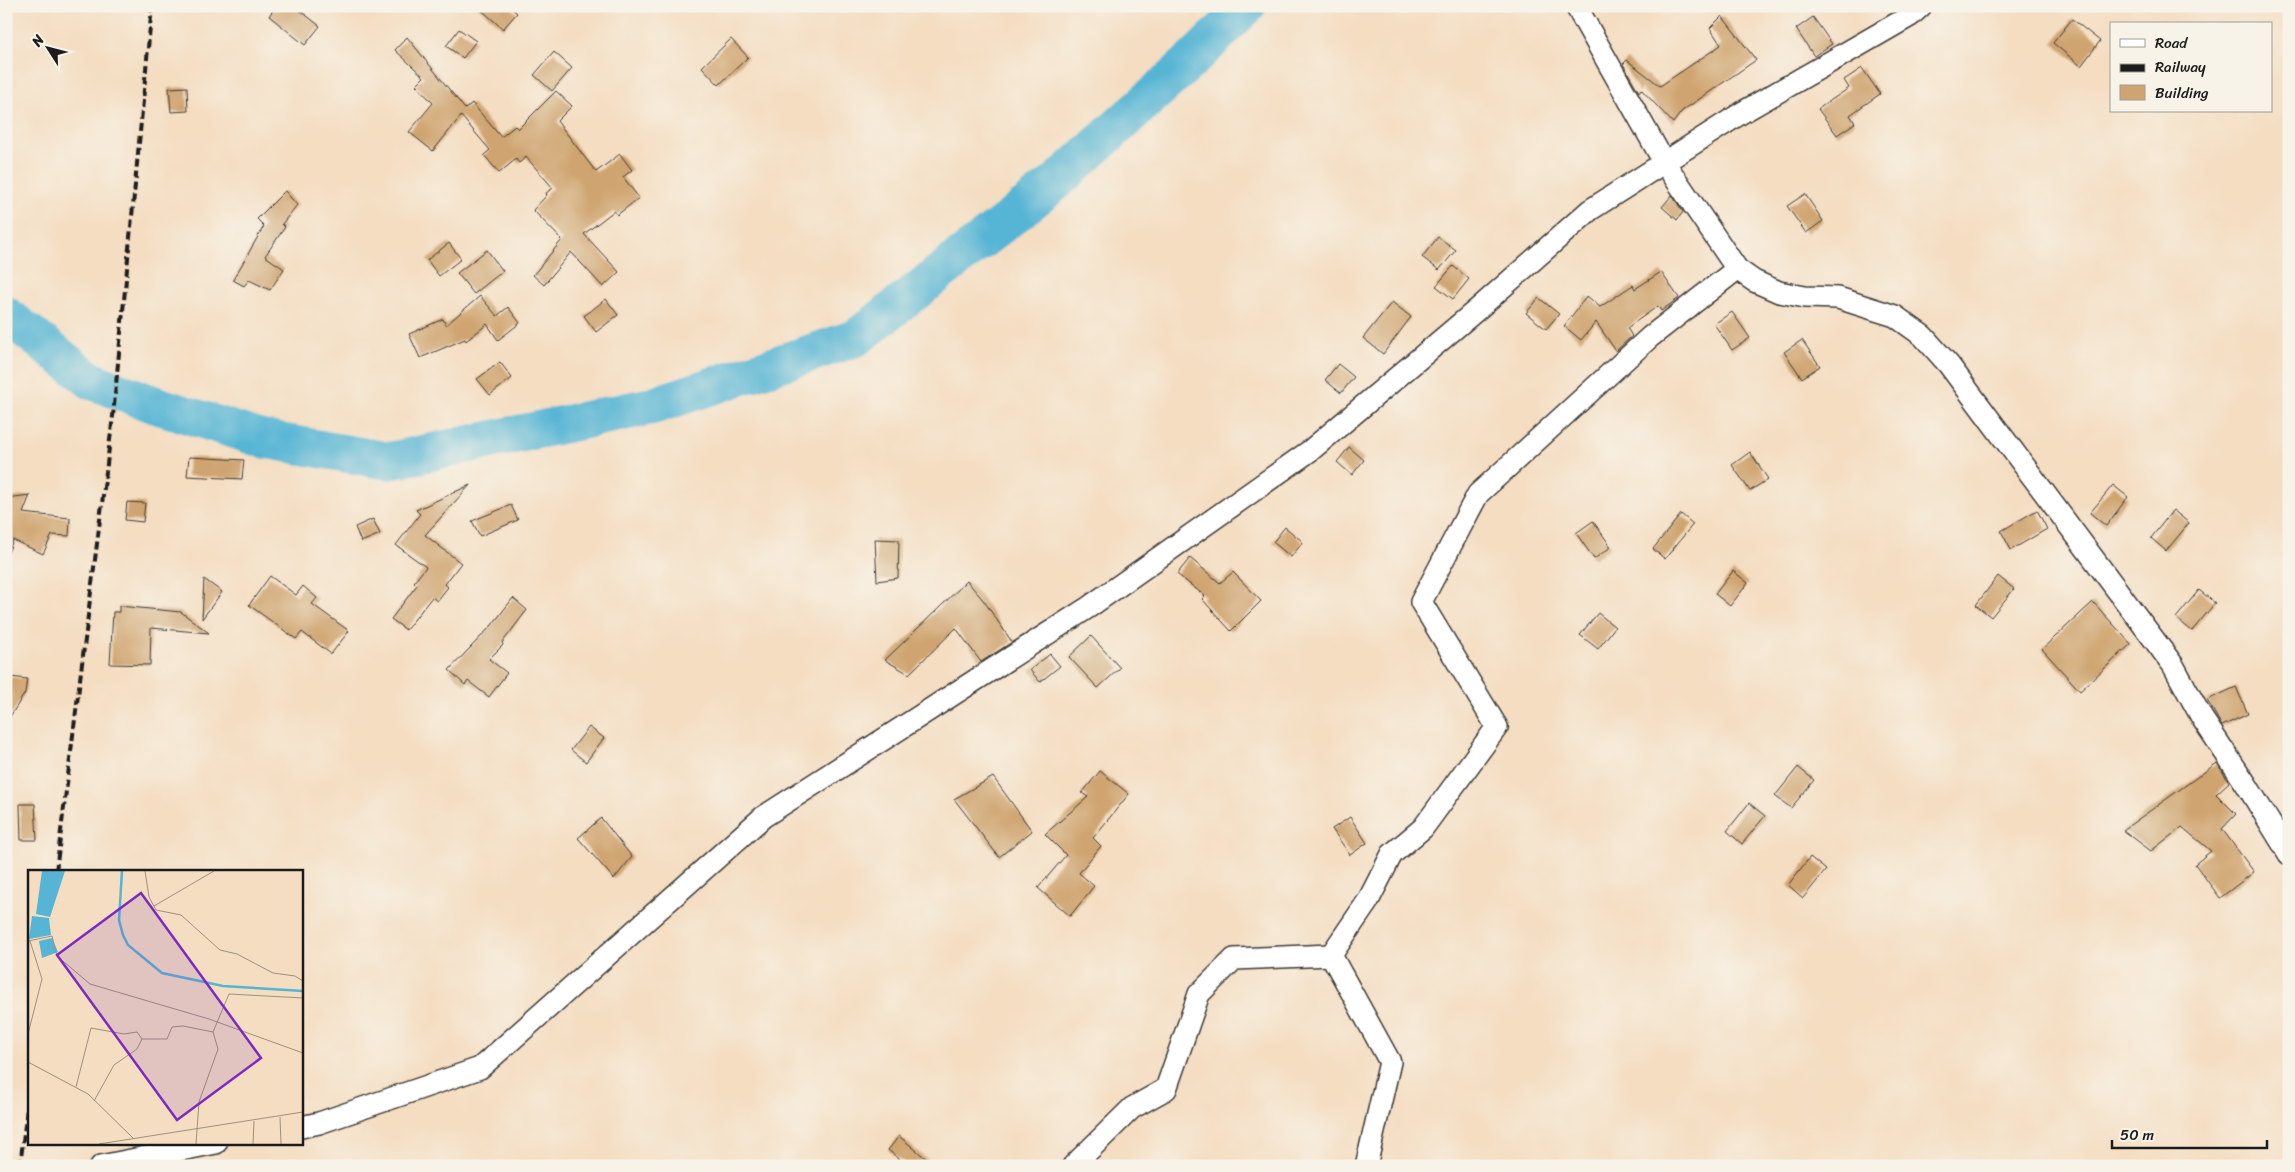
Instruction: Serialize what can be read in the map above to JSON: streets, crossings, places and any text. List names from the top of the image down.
{
  "legend": ["Road", "Railway", "Building"],
  "scale_bar": "50 m",
  "north": "top left"
}
